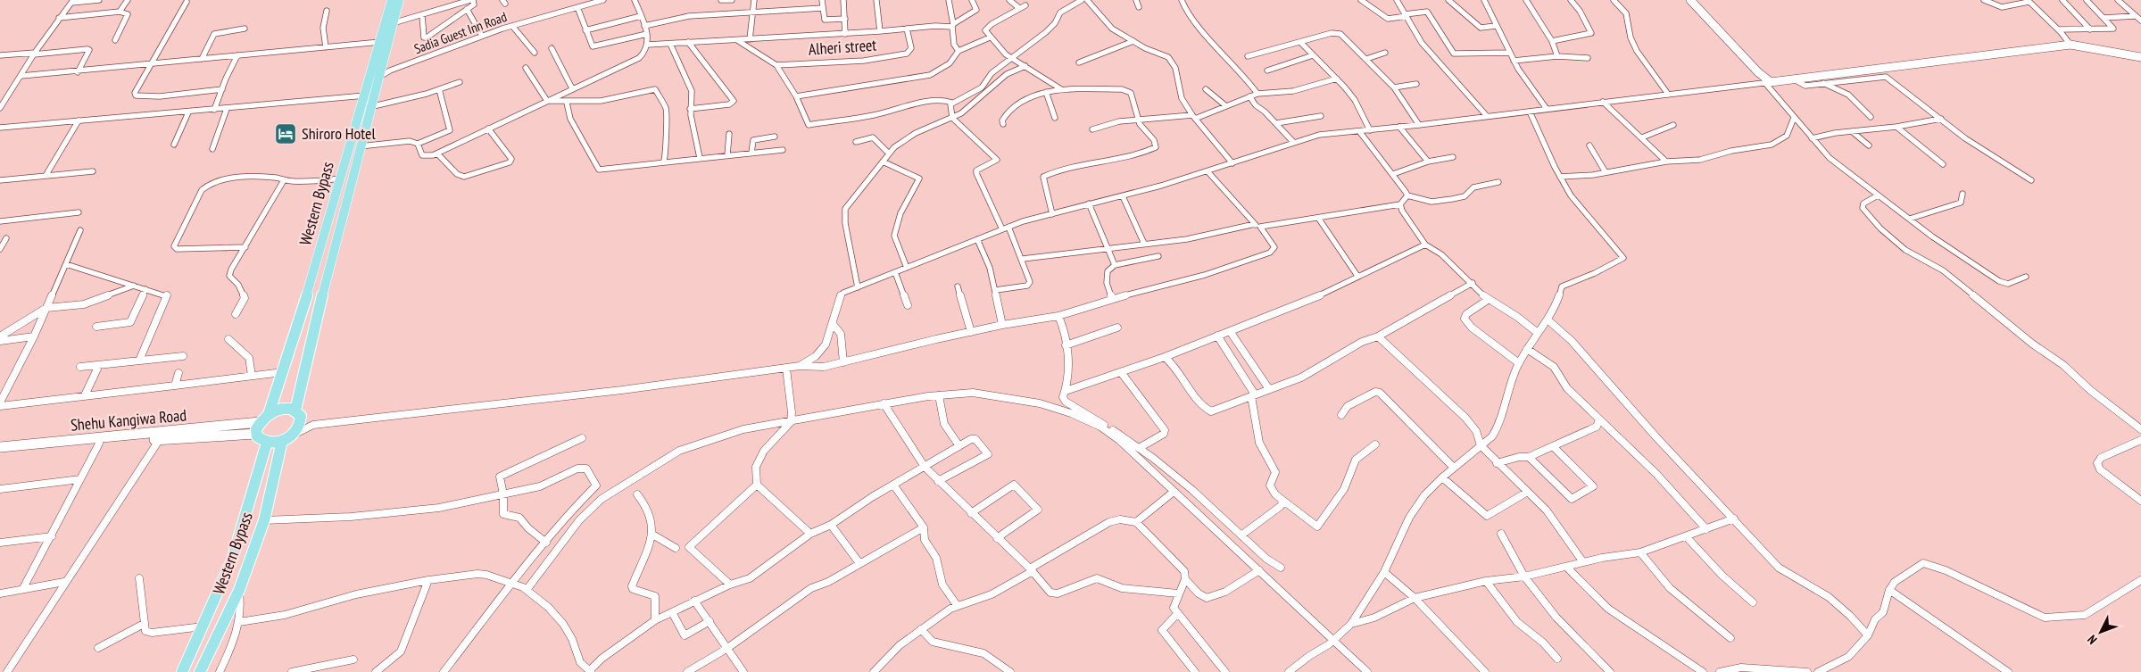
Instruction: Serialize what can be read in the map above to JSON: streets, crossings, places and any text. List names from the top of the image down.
{
  "streets": {
    "main road": ["Western Bypass"],
    "street": ["Sadia Guest Inn Road", "Alheri street", "Shehu Kangiwa Road"]
  },
  "crossings": [
    ["Sadia Guest Inn Road", "Western Bypass"],
    ["Western Bypass", "Shehu Kangiwa Road"]
  ],
  "places": {
    "hotel": ["Shiroro Hotel"]
  },
  "north": "bottom left"
}
